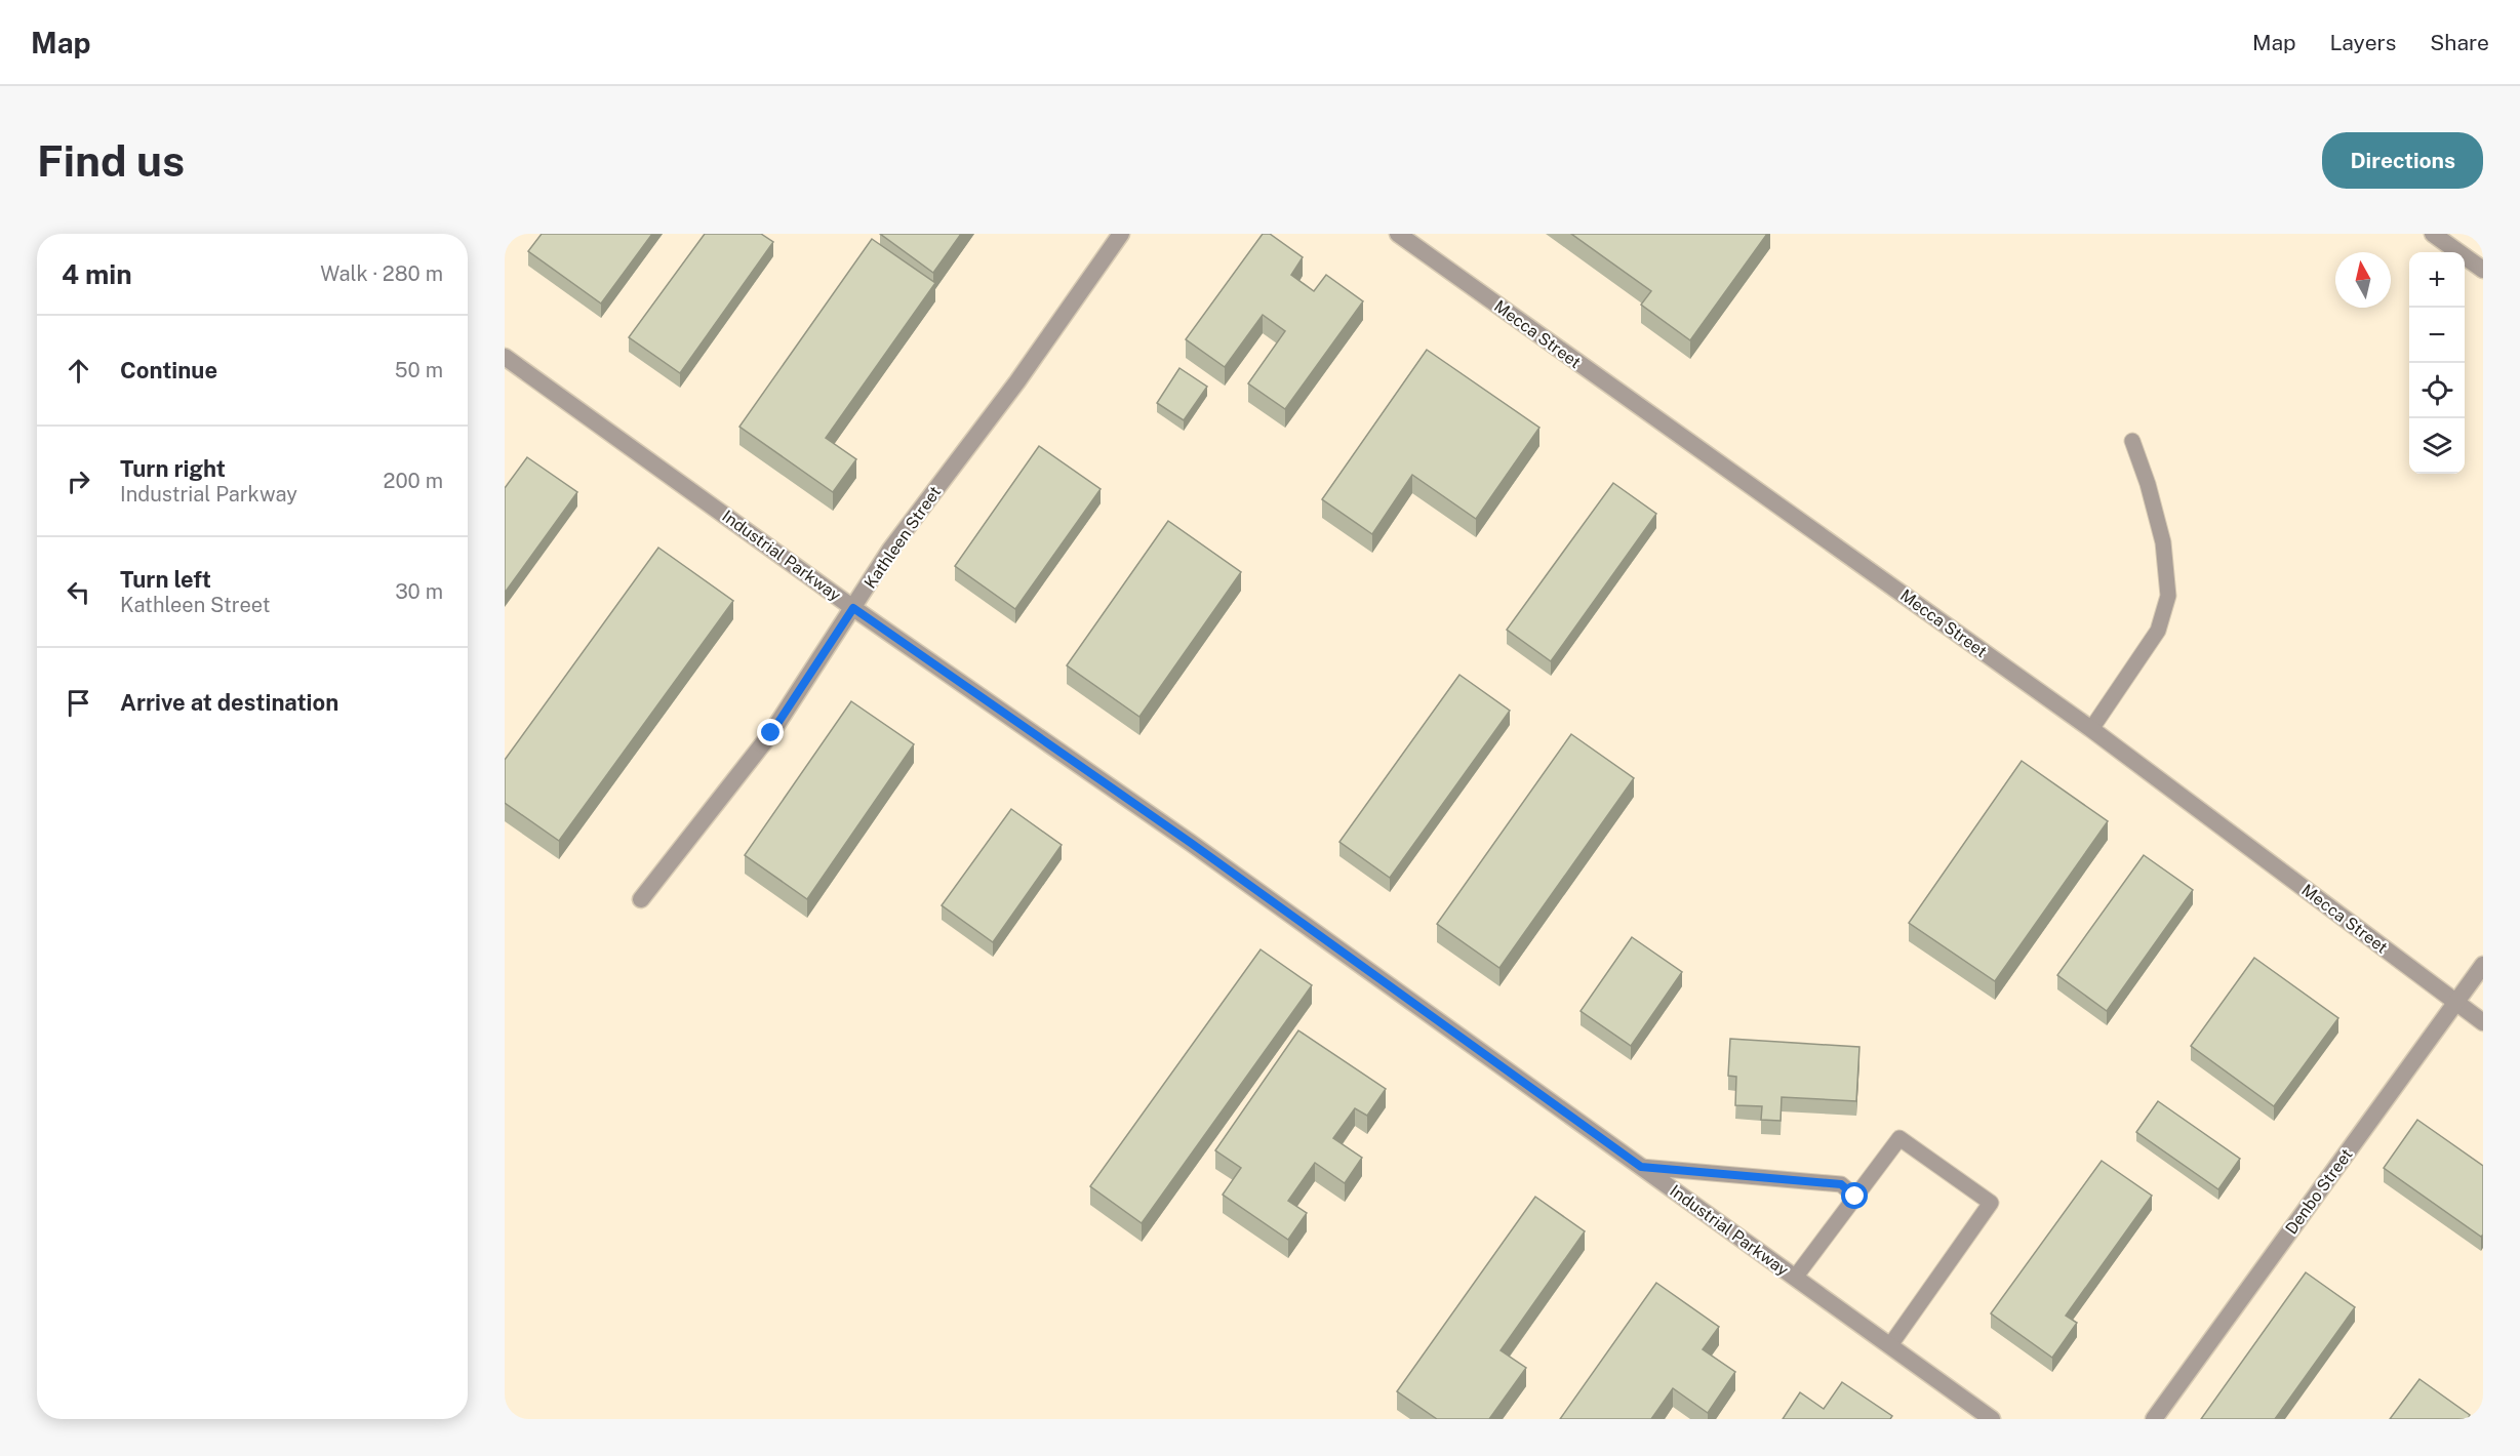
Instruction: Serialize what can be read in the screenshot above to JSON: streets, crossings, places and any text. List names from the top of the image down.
{
  "streets": {
    "street": [
      "Mecca Street",
      "Kathleen Street",
      "Industrial Parkway",
      "Denbo Street"
    ]
  },
  "crossings": [
    ["Mecca Street", "Denbo Street"],
    ["Kathleen Street", "Industrial Parkway"]
  ],
  "north": "top",
  "page": {
    "header": "Map",
    "nav": ["Map", "Layers", "Share"],
    "buttons": "Directions",
    "title": "Find us",
    "heading": ["4 min", "Walk · 280 m"],
    "map_buttons": ["+", "−"],
    "list": [
      ["Continue", "50 m"],
      ["Turn right", "Industrial Parkway", "200 m"],
      ["Turn left", "Kathleen Street", "30 m"],
      "Arrive at destination"
    ]
  }
}
